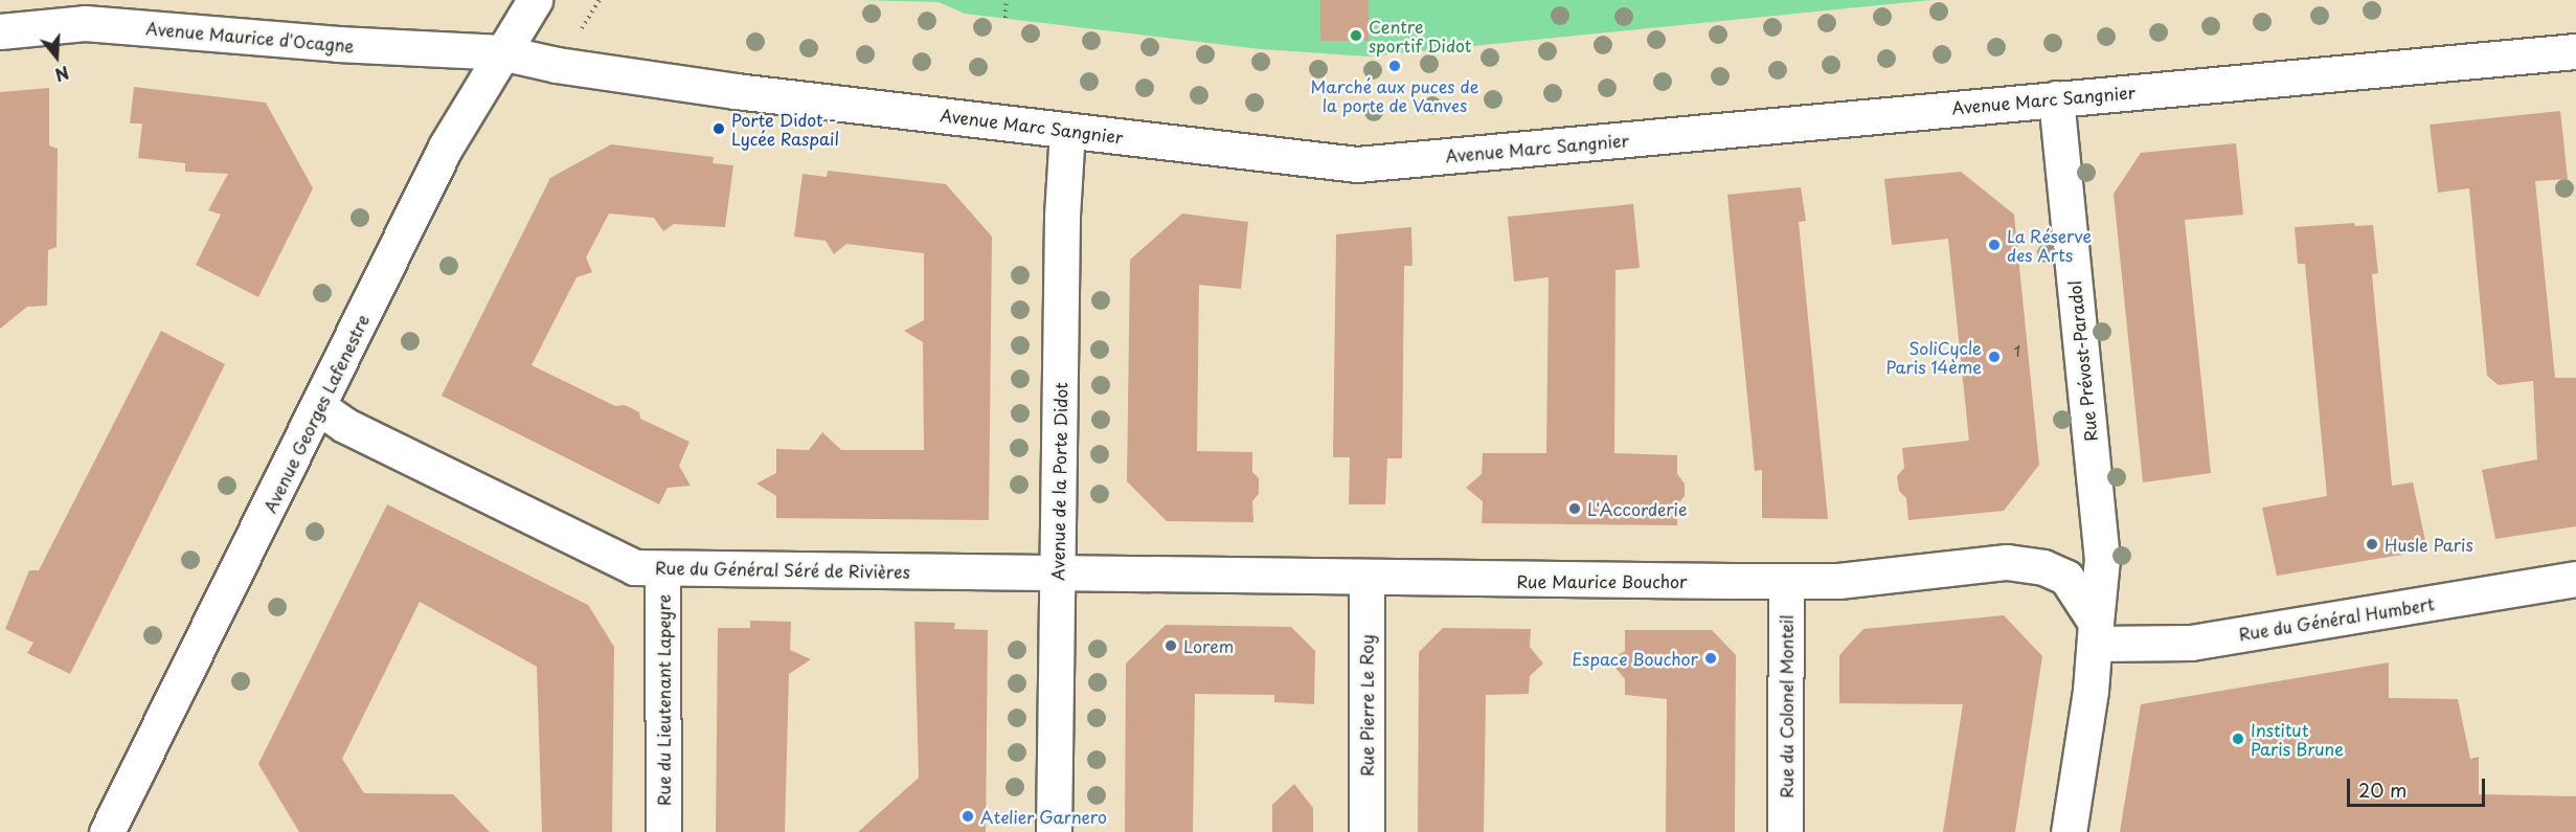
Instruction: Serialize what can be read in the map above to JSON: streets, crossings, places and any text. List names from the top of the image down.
{
  "streets": {
    "street": [
      "Avenue Maurice d'Ocagne",
      "Avenue Marc Sangnier",
      "Rue Prévost-Paradol",
      "Avenue Georges Lafenestre",
      "Avenue de la Porte Didot",
      "Rue du Général Séré de Rivières",
      "Rue Maurice Bouchor",
      "Rue du Général Humbert",
      "Rue du Lieutenant Lapeyre",
      "Rue Pierre Le Roy",
      "Rue du Colonel Monteil"
    ]
  },
  "crossings": [
    ["Avenue Maurice d'Ocagne", "Avenue Marc Sangnier"],
    ["Avenue Maurice d'Ocagne", "Avenue Georges Lafenestre"],
    ["Avenue Marc Sangnier", "Rue Prévost-Paradol"],
    ["Avenue Marc Sangnier", "Avenue Georges Lafenestre"],
    ["Avenue Marc Sangnier", "Avenue de la Porte Didot"],
    ["Rue Prévost-Paradol", "Rue Maurice Bouchor"],
    ["Rue Prévost-Paradol", "Rue du Général Humbert"],
    ["Avenue Georges Lafenestre", "Rue du Général Séré de Rivières"],
    ["Avenue de la Porte Didot", "Rue du Général Séré de Rivières"],
    ["Avenue de la Porte Didot", "Rue Maurice Bouchor"],
    ["Rue du Général Séré de Rivières", "Rue Maurice Bouchor"],
    ["Rue du Général Séré de Rivières", "Rue du Lieutenant Lapeyre"],
    ["Rue Maurice Bouchor", "Rue du Général Humbert"],
    ["Rue Maurice Bouchor", "Rue Pierre Le Roy"],
    ["Rue Maurice Bouchor", "Rue du Colonel Monteil"]
  ],
  "places": [
    "Centre sportif Didot",
    "Marché aux puces de la porte de Vanves",
    "Porte Didot - Lycée Raspail",
    "La Réserve des Arts",
    "SoliCycle Paris 14ème",
    "L'Accorderie",
    "Husle Paris",
    "Lorem",
    "Espace Bouchor",
    "Institut Paris Brune",
    "Atelier Garnero"
  ],
  "house_numbers": ["1"],
  "scale_bar": "20 m",
  "north": "bottom"
}
